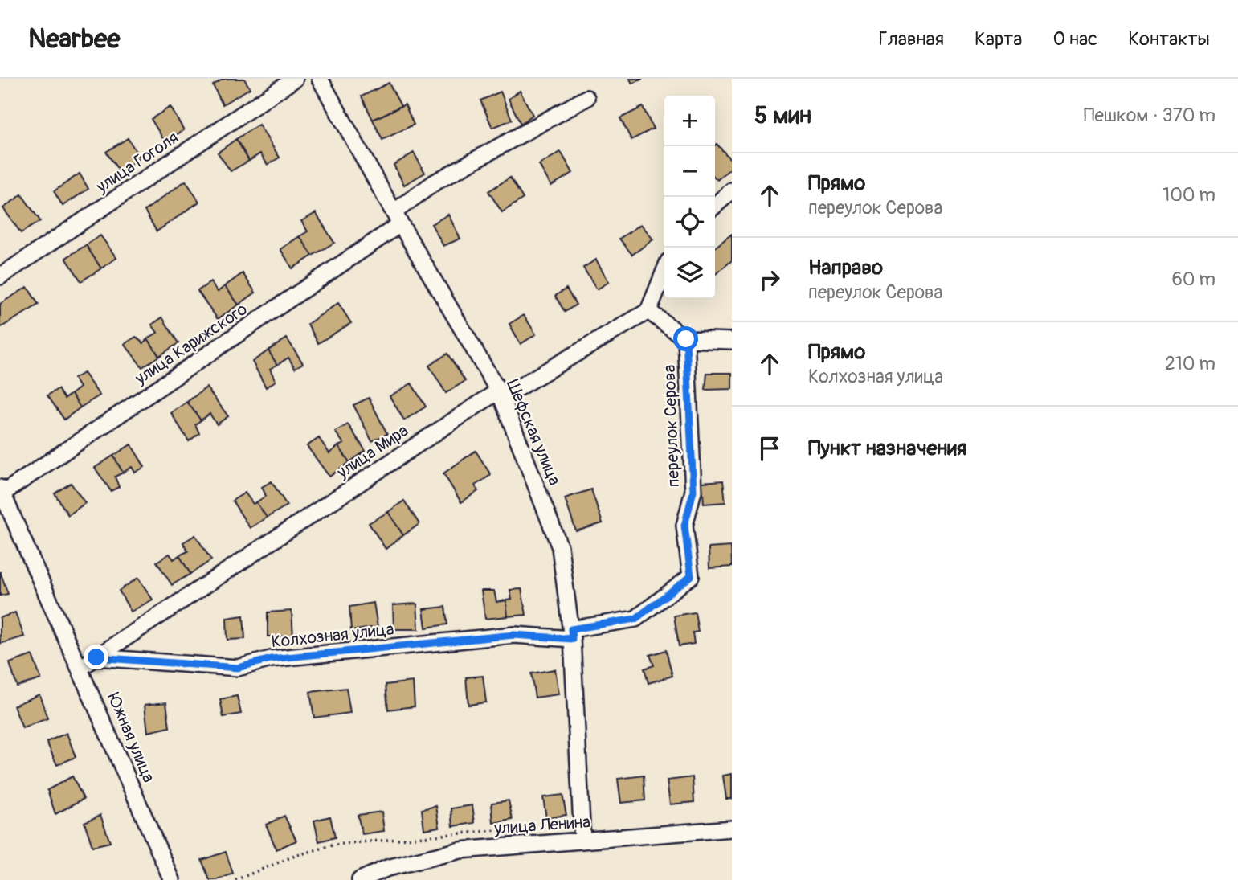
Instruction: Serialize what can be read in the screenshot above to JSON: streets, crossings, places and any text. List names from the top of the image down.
{
  "streets": {
    "street": [
      "улица Гоголя",
      "улица Карижского",
      "переулок Серова",
      "Шефская улица",
      "улица Мира",
      "Колхозная улица",
      "Южная улица",
      "улица Ленина"
    ]
  },
  "crossings": [
    ["улица Карижского", "Шефская улица"],
    ["улица Карижского", "Южная улица"],
    ["переулок Серова", "Шефская улица"],
    ["переулок Серова", "Колхозная улица"],
    ["Шефская улица", "улица Мира"],
    ["Шефская улица", "Колхозная улица"],
    ["Шефская улица", "улица Ленина"],
    ["улица Мира", "Колхозная улица"],
    ["улица Мира", "Южная улица"]
  ],
  "page": {
    "header": "Nearbee",
    "nav": [
      "Главная",
      "Карта",
      "О нас",
      "Контакты"
    ],
    "heading": ["5 мин", "Пешком · 370 m"],
    "map_buttons": ["+", "−"],
    "list": [
      ["Прямо", "переулок Серова", "100 m"],
      ["Направо", "переулок Серова", "60 m"],
      ["Прямо", "Колхозная улица", "210 m"],
      "Пункт назначения"
    ]
  }
}
